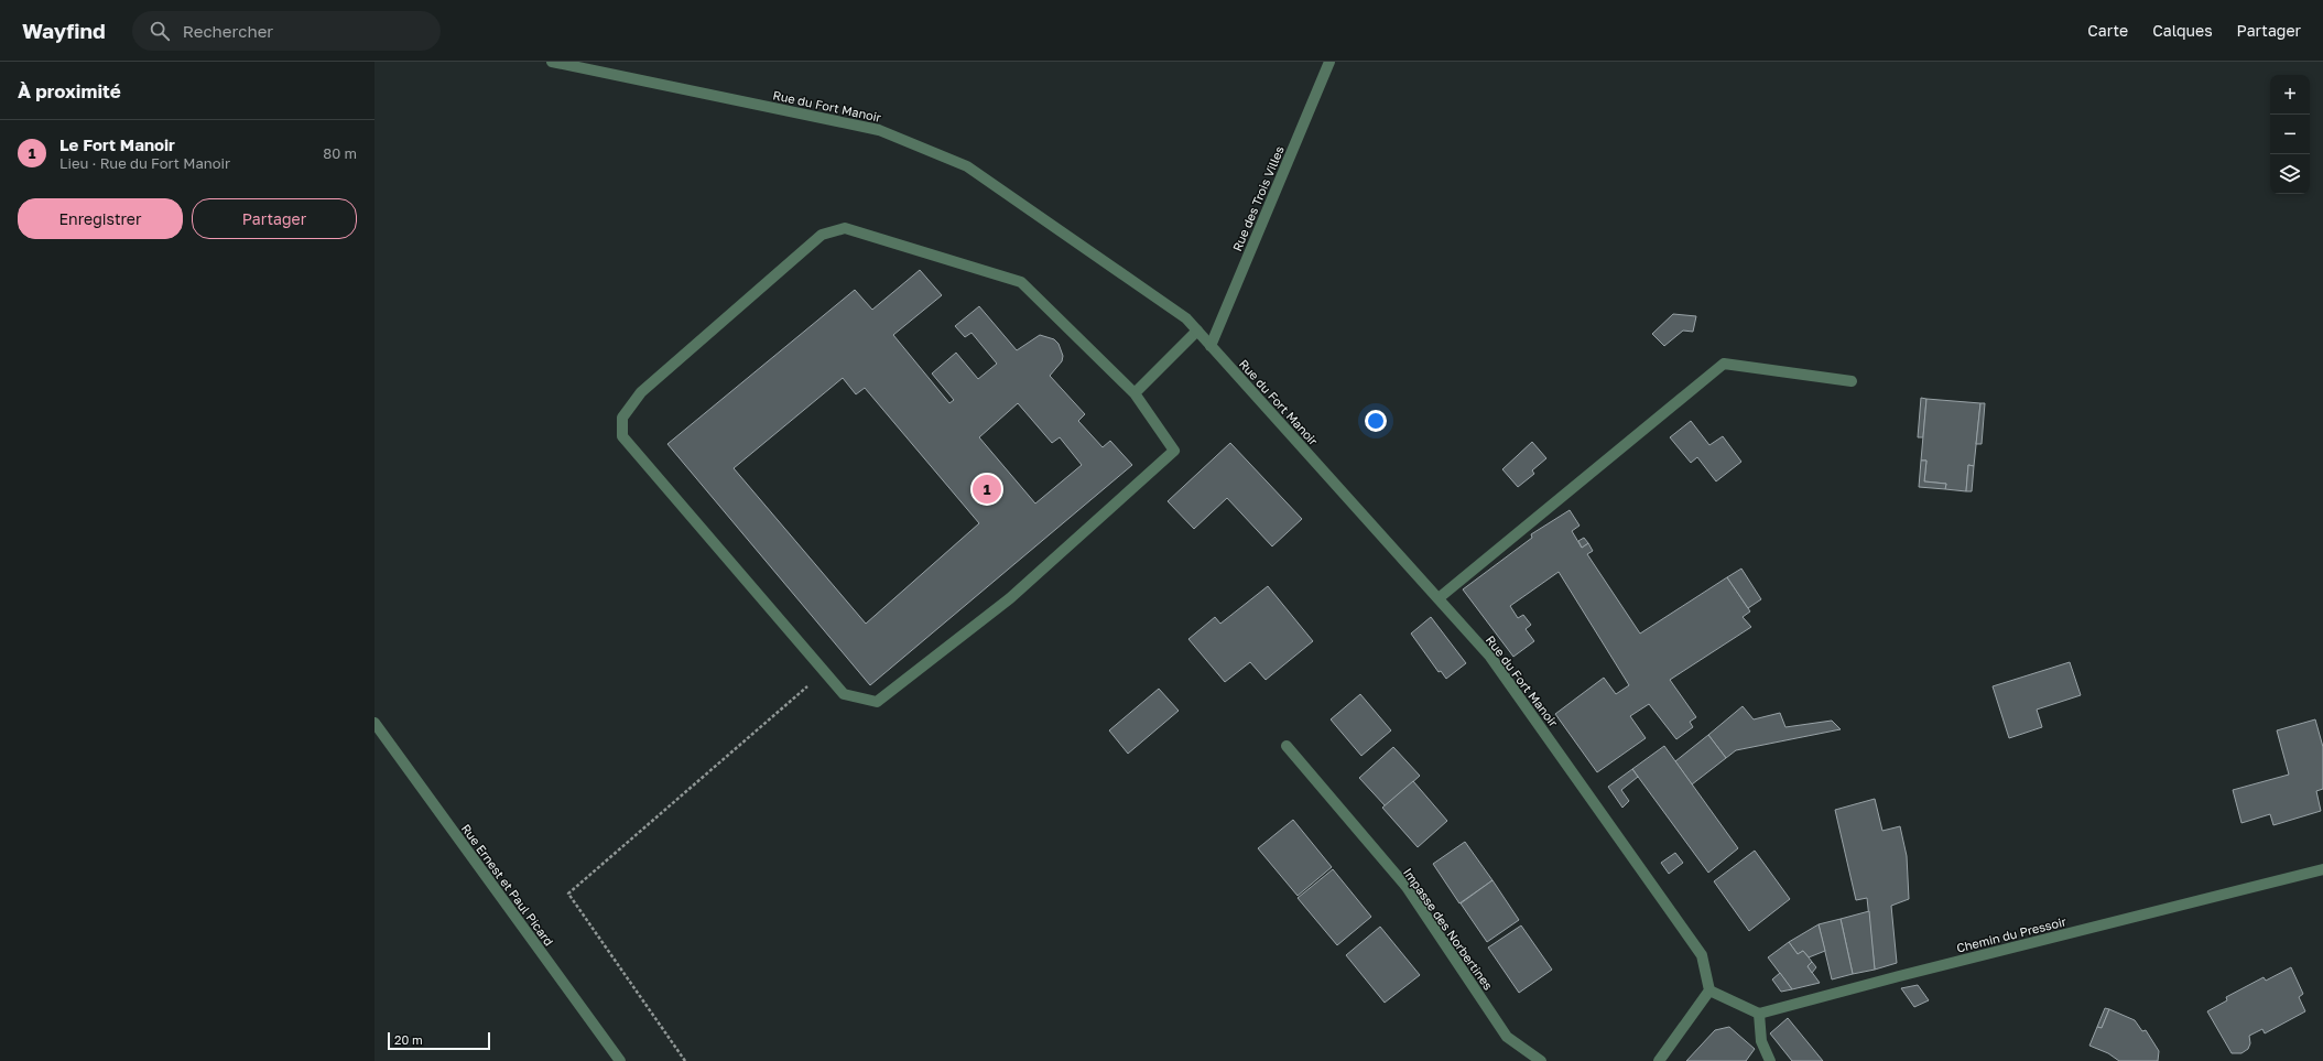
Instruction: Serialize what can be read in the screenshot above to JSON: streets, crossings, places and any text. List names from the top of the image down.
{
  "streets": {
    "street": [
      "Rue du Fort Manoir",
      "Rue des Trois Villes",
      "Rue Ernest et Paul Picard",
      "Impasse des Norbertines",
      "Chemin du Pressoir"
    ]
  },
  "crossings": [
    ["Rue du Fort Manoir", "Rue des Trois Villes"]
  ],
  "scale_bar": "20 m",
  "page": {
    "header": "Wayfind",
    "search": "Rechercher",
    "nav": ["Carte", "Calques", "Partager"],
    "heading": "À proximité",
    "map_buttons": ["+", "−"],
    "list": [
      {
        "mark": "1",
        "name": "Le Fort Manoir",
        "note": "Lieu · Rue du Fort Manoir",
        "value": "80 m"
      }
    ],
    "buttons": ["Enregistrer", "Partager"],
    "pins": "1",
    "scale": "20 m"
  }
}
